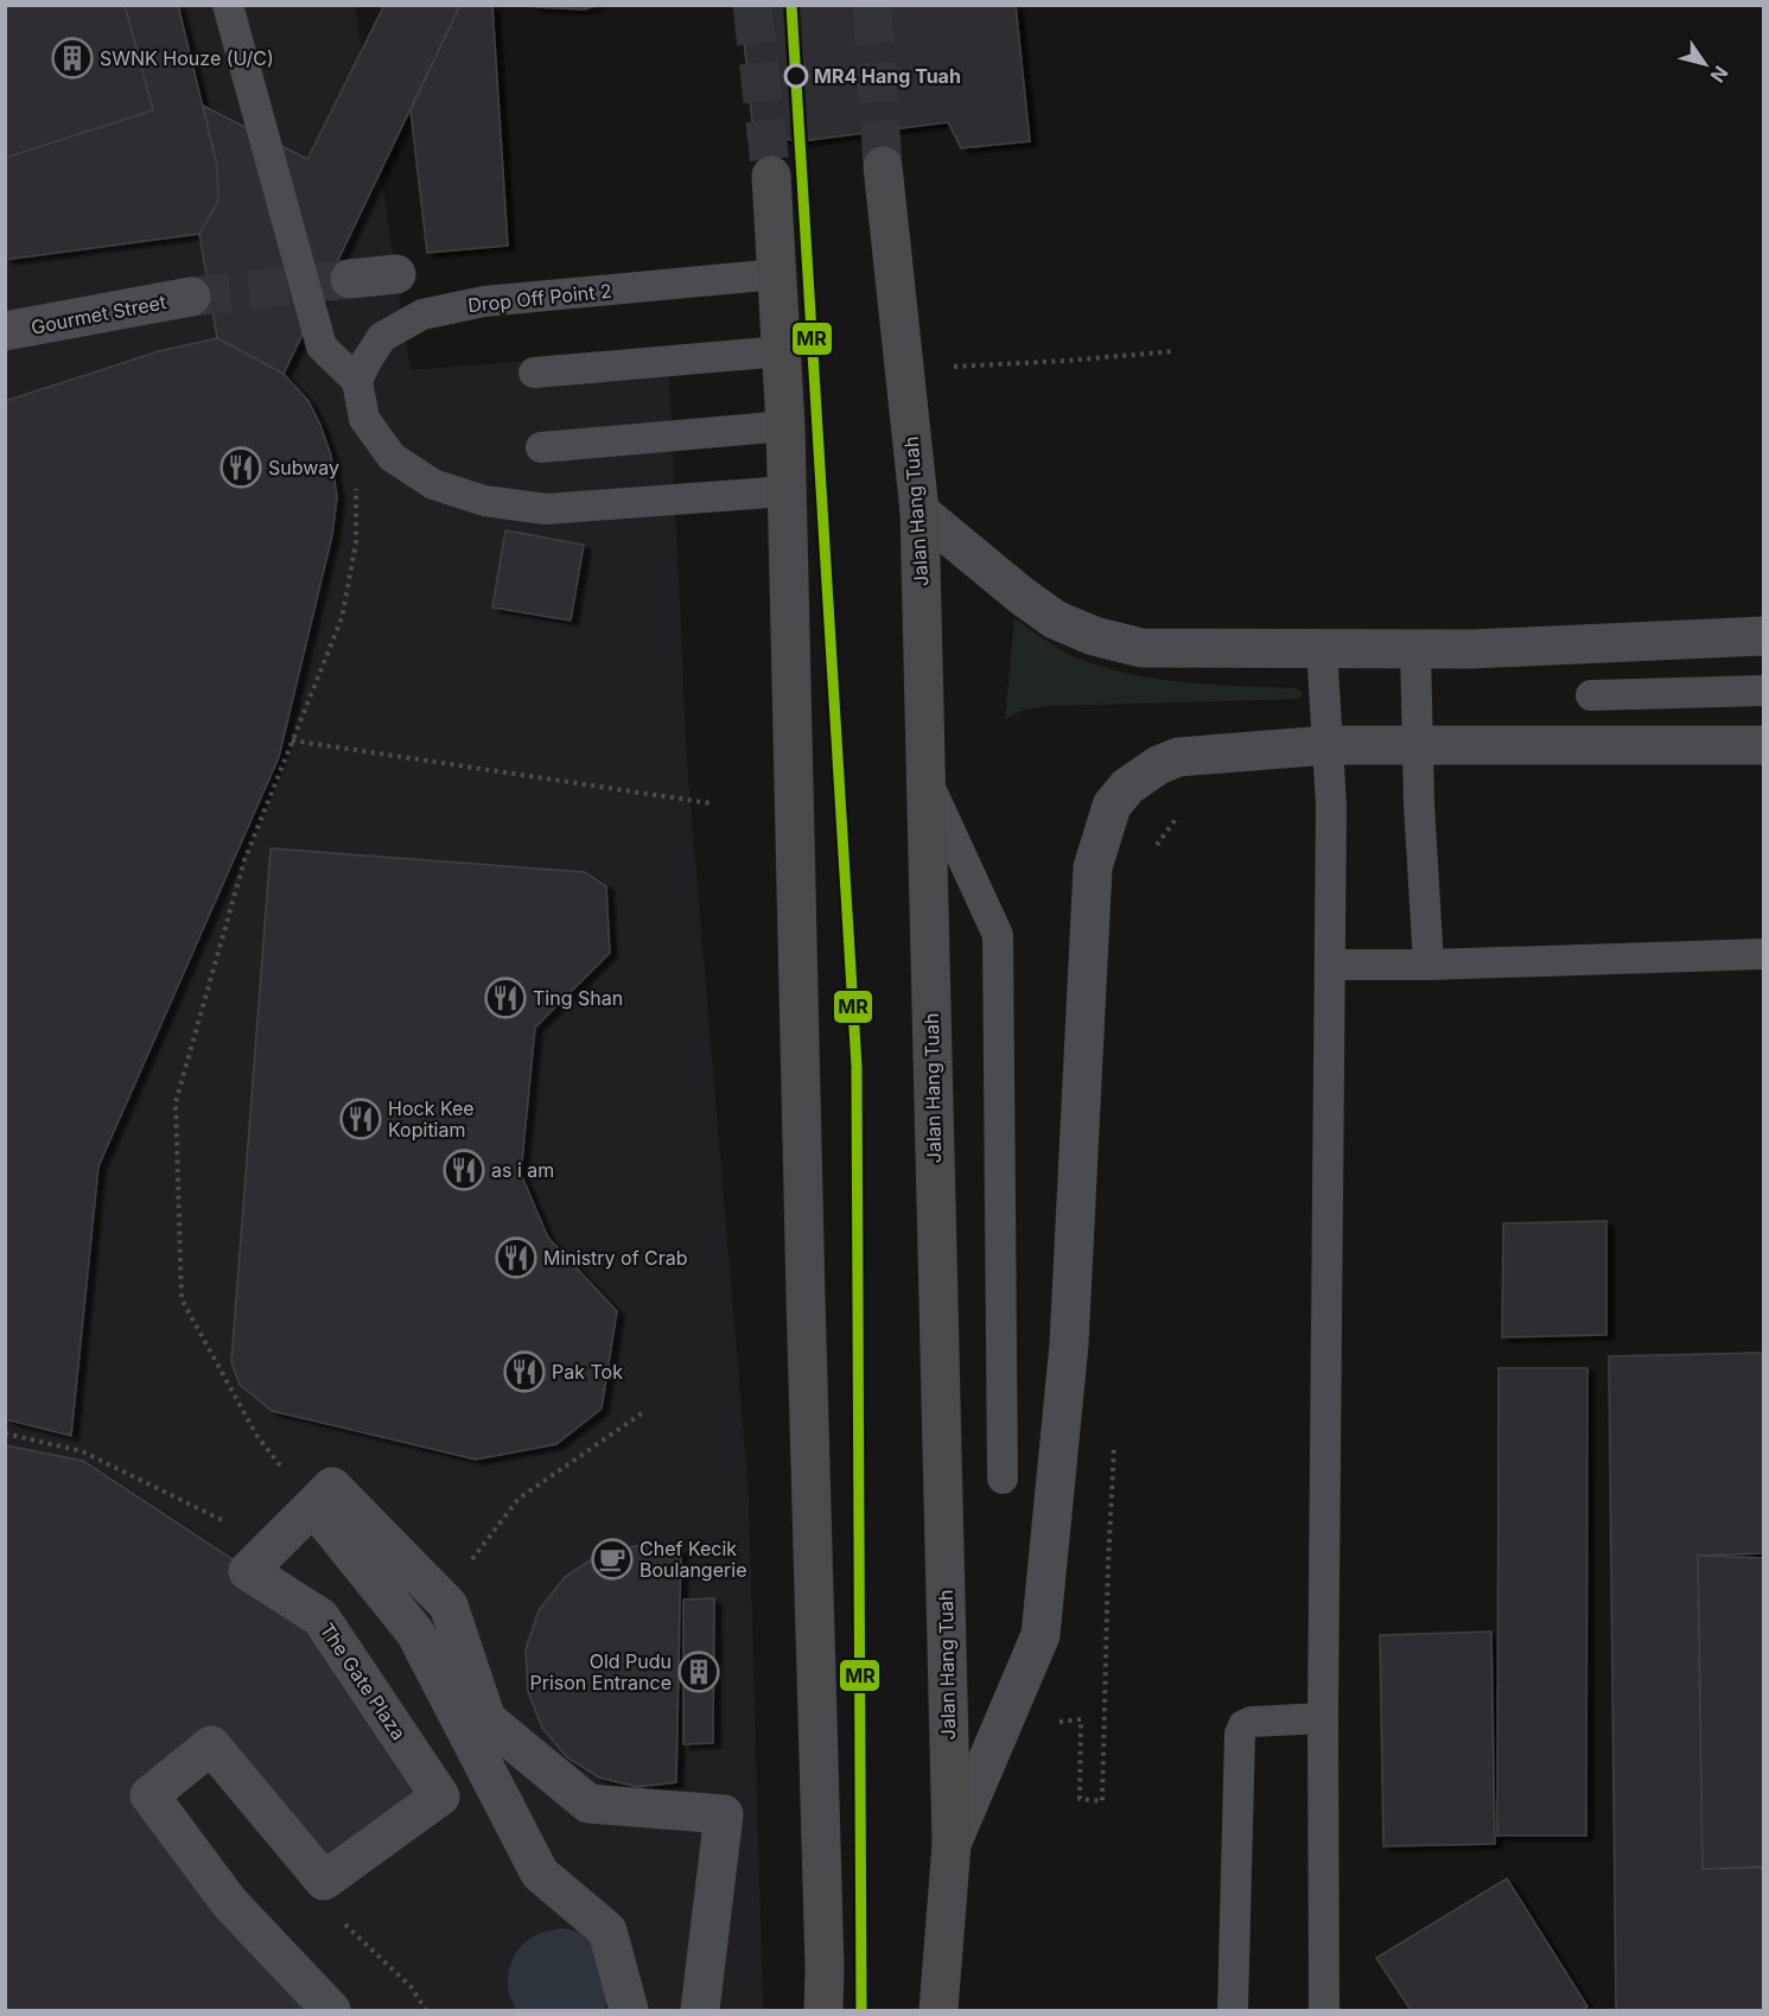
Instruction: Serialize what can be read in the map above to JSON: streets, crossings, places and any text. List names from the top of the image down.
{
  "streets": {
    "main road": ["Jalan Hang Tuah"],
    "street": ["Gourmet Street", "The Gate Plaza"],
    "lane": ["Drop Off Point 2"]
  },
  "places": {
    "building": ["SWNK Houze (U/C)", "Old Pudu Prison Entrance"],
    "other": ["MR4 Hang Tuah"],
    "restaurant": [
      "Subway",
      "Ting Shan",
      "Hock Kee Kopitiam",
      "as i am",
      "Ministry of Crab",
      "Pak Tok"
    ],
    "cafe": ["Chef Kecik Boulangerie"]
  },
  "lines": ["transit line MR"],
  "north": "bottom right"
}
